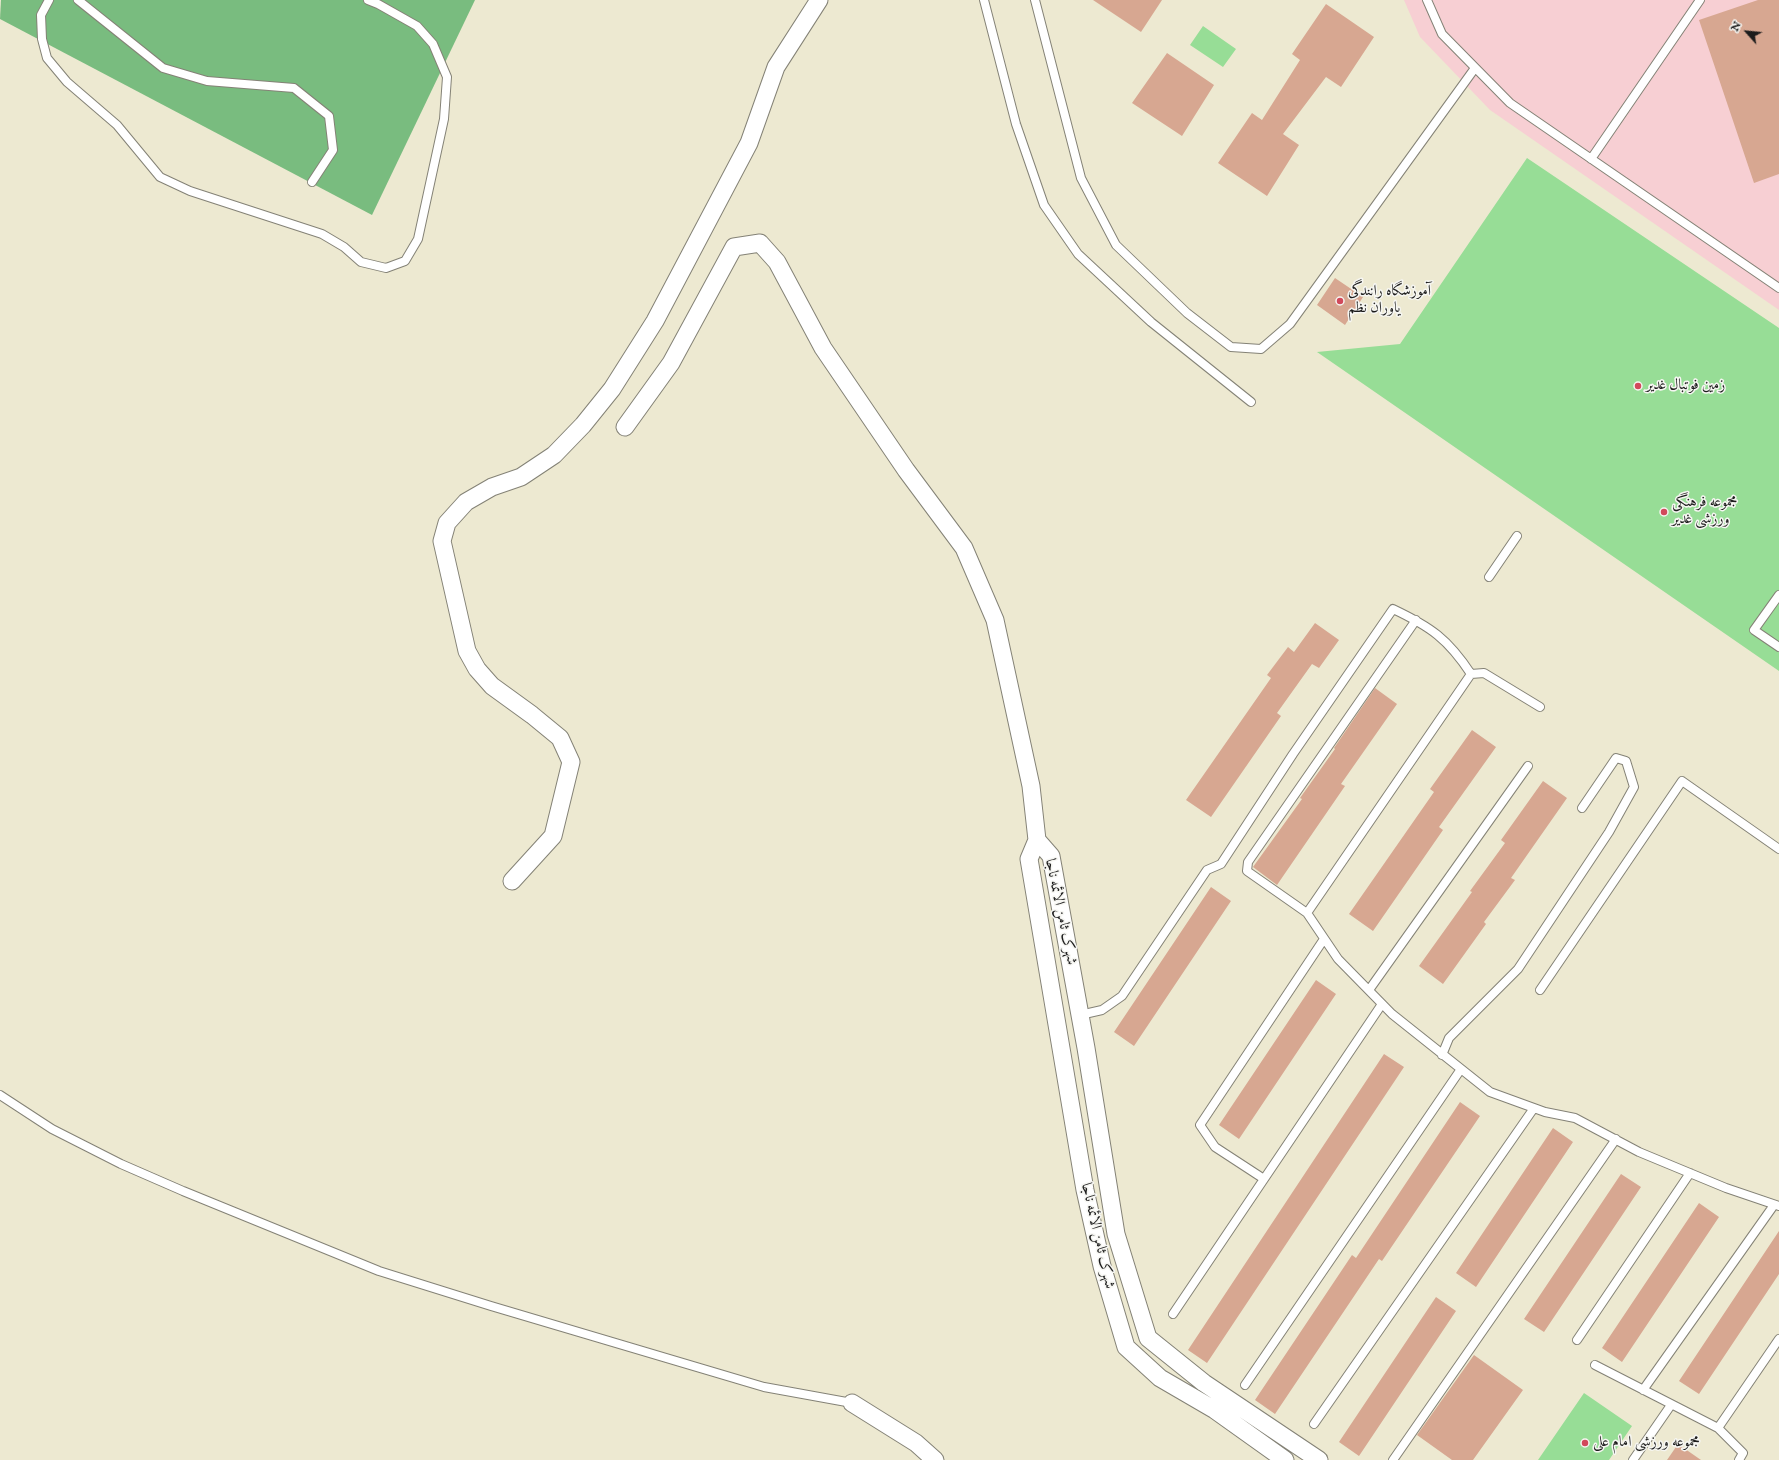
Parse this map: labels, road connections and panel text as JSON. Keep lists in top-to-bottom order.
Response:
{
  "streets": {
    "street": ["شهرک ثامن الائمه ناجا"]
  },
  "places": [
    "آموزشگاه رانندگی یاوران نظم",
    "زمین فوتبال غدیر",
    "مجموعه فرهنگی ورزشی غدیر",
    "مجموعه ورزشی امام علی"
  ],
  "north": "top left"
}
